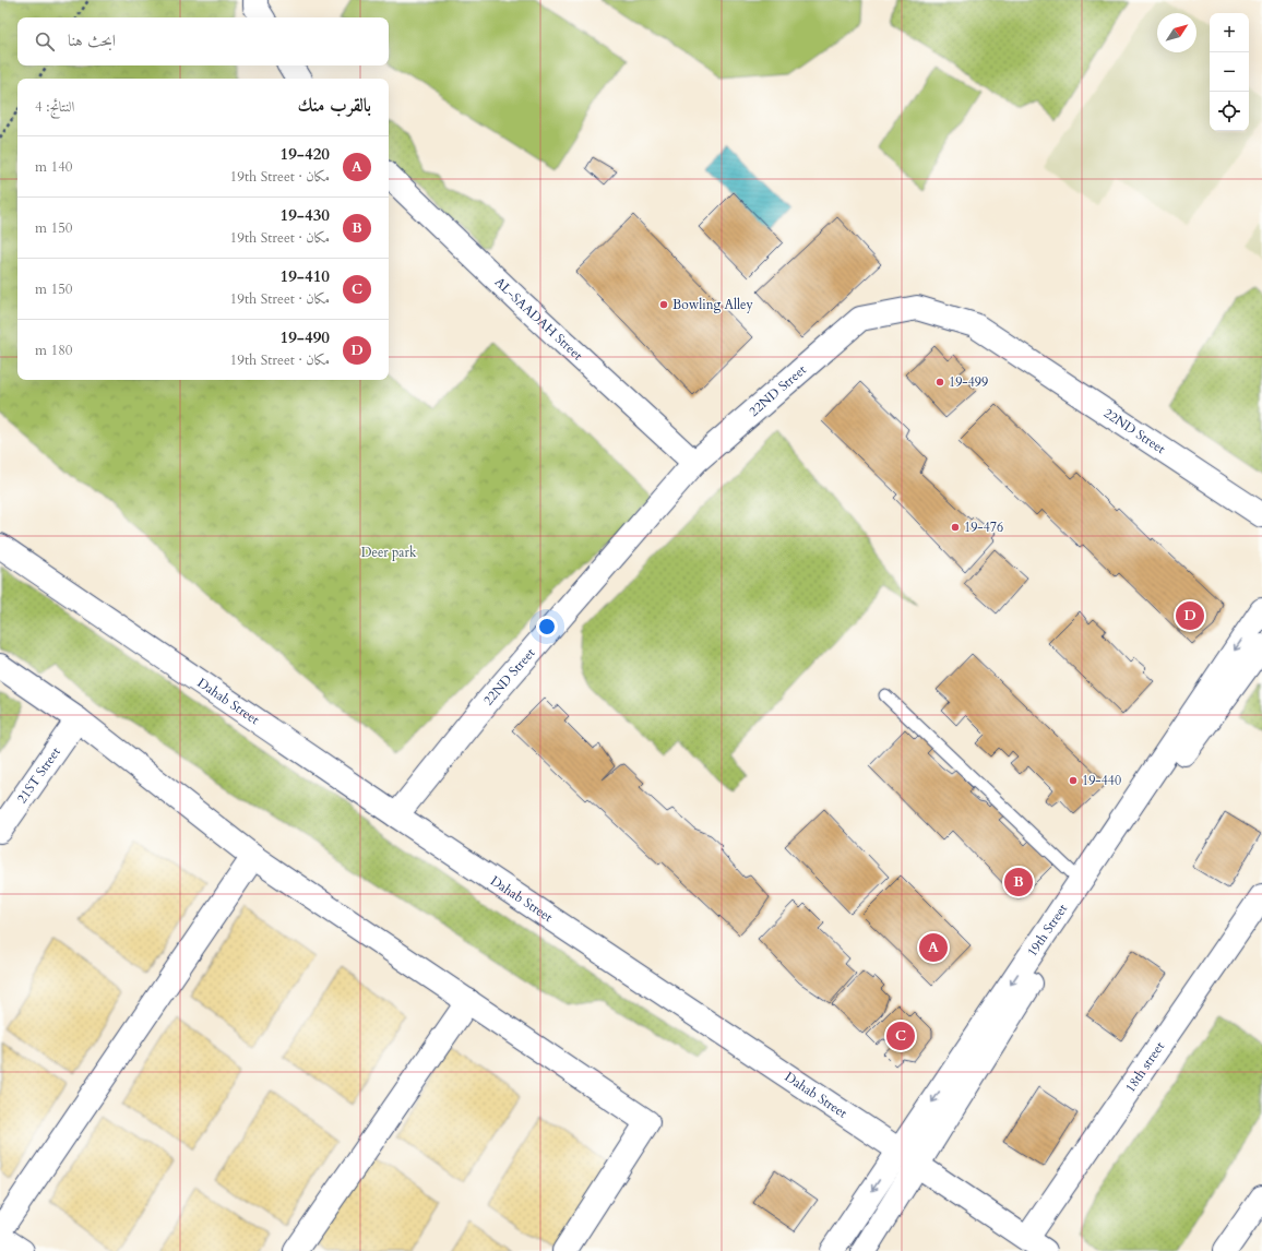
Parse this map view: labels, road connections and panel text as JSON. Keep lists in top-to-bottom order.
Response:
{
  "streets": {
    "street": [
      "AL-SAADAH Street",
      "22ND Street",
      "Dahab Street",
      "21ST Street",
      "19th Street",
      "18th street"
    ]
  },
  "crossings": [
    ["AL-SAADAH Street", "22ND Street"],
    ["22ND Street", "Dahab Street"],
    ["Dahab Street", "19th Street"],
    ["Dahab Street", "18th street"]
  ],
  "parks": ["Deer park"],
  "places": [
    "Bowling Alley",
    "19-499",
    "19-476",
    "19-440"
  ],
  "north": "top right",
  "page": {
    "map_buttons": ["+", "−"],
    "search": "ابحث هنا",
    "heading": ["بالقرب منك", "النتائج: 4"],
    "list": [
      {
        "mark": "A",
        "name": "19-420",
        "note": "مكان · 19th Street",
        "value": "140 m"
      },
      {
        "mark": "B",
        "name": "19-430",
        "note": "مكان · 19th Street",
        "value": "150 m"
      },
      {
        "mark": "C",
        "name": "19-410",
        "note": "مكان · 19th Street",
        "value": "150 m"
      },
      {
        "mark": "D",
        "name": "19-490",
        "note": "مكان · 19th Street",
        "value": "180 m"
      }
    ],
    "pins": [
      "D",
      "B",
      "A",
      "C"
    ]
  }
}
